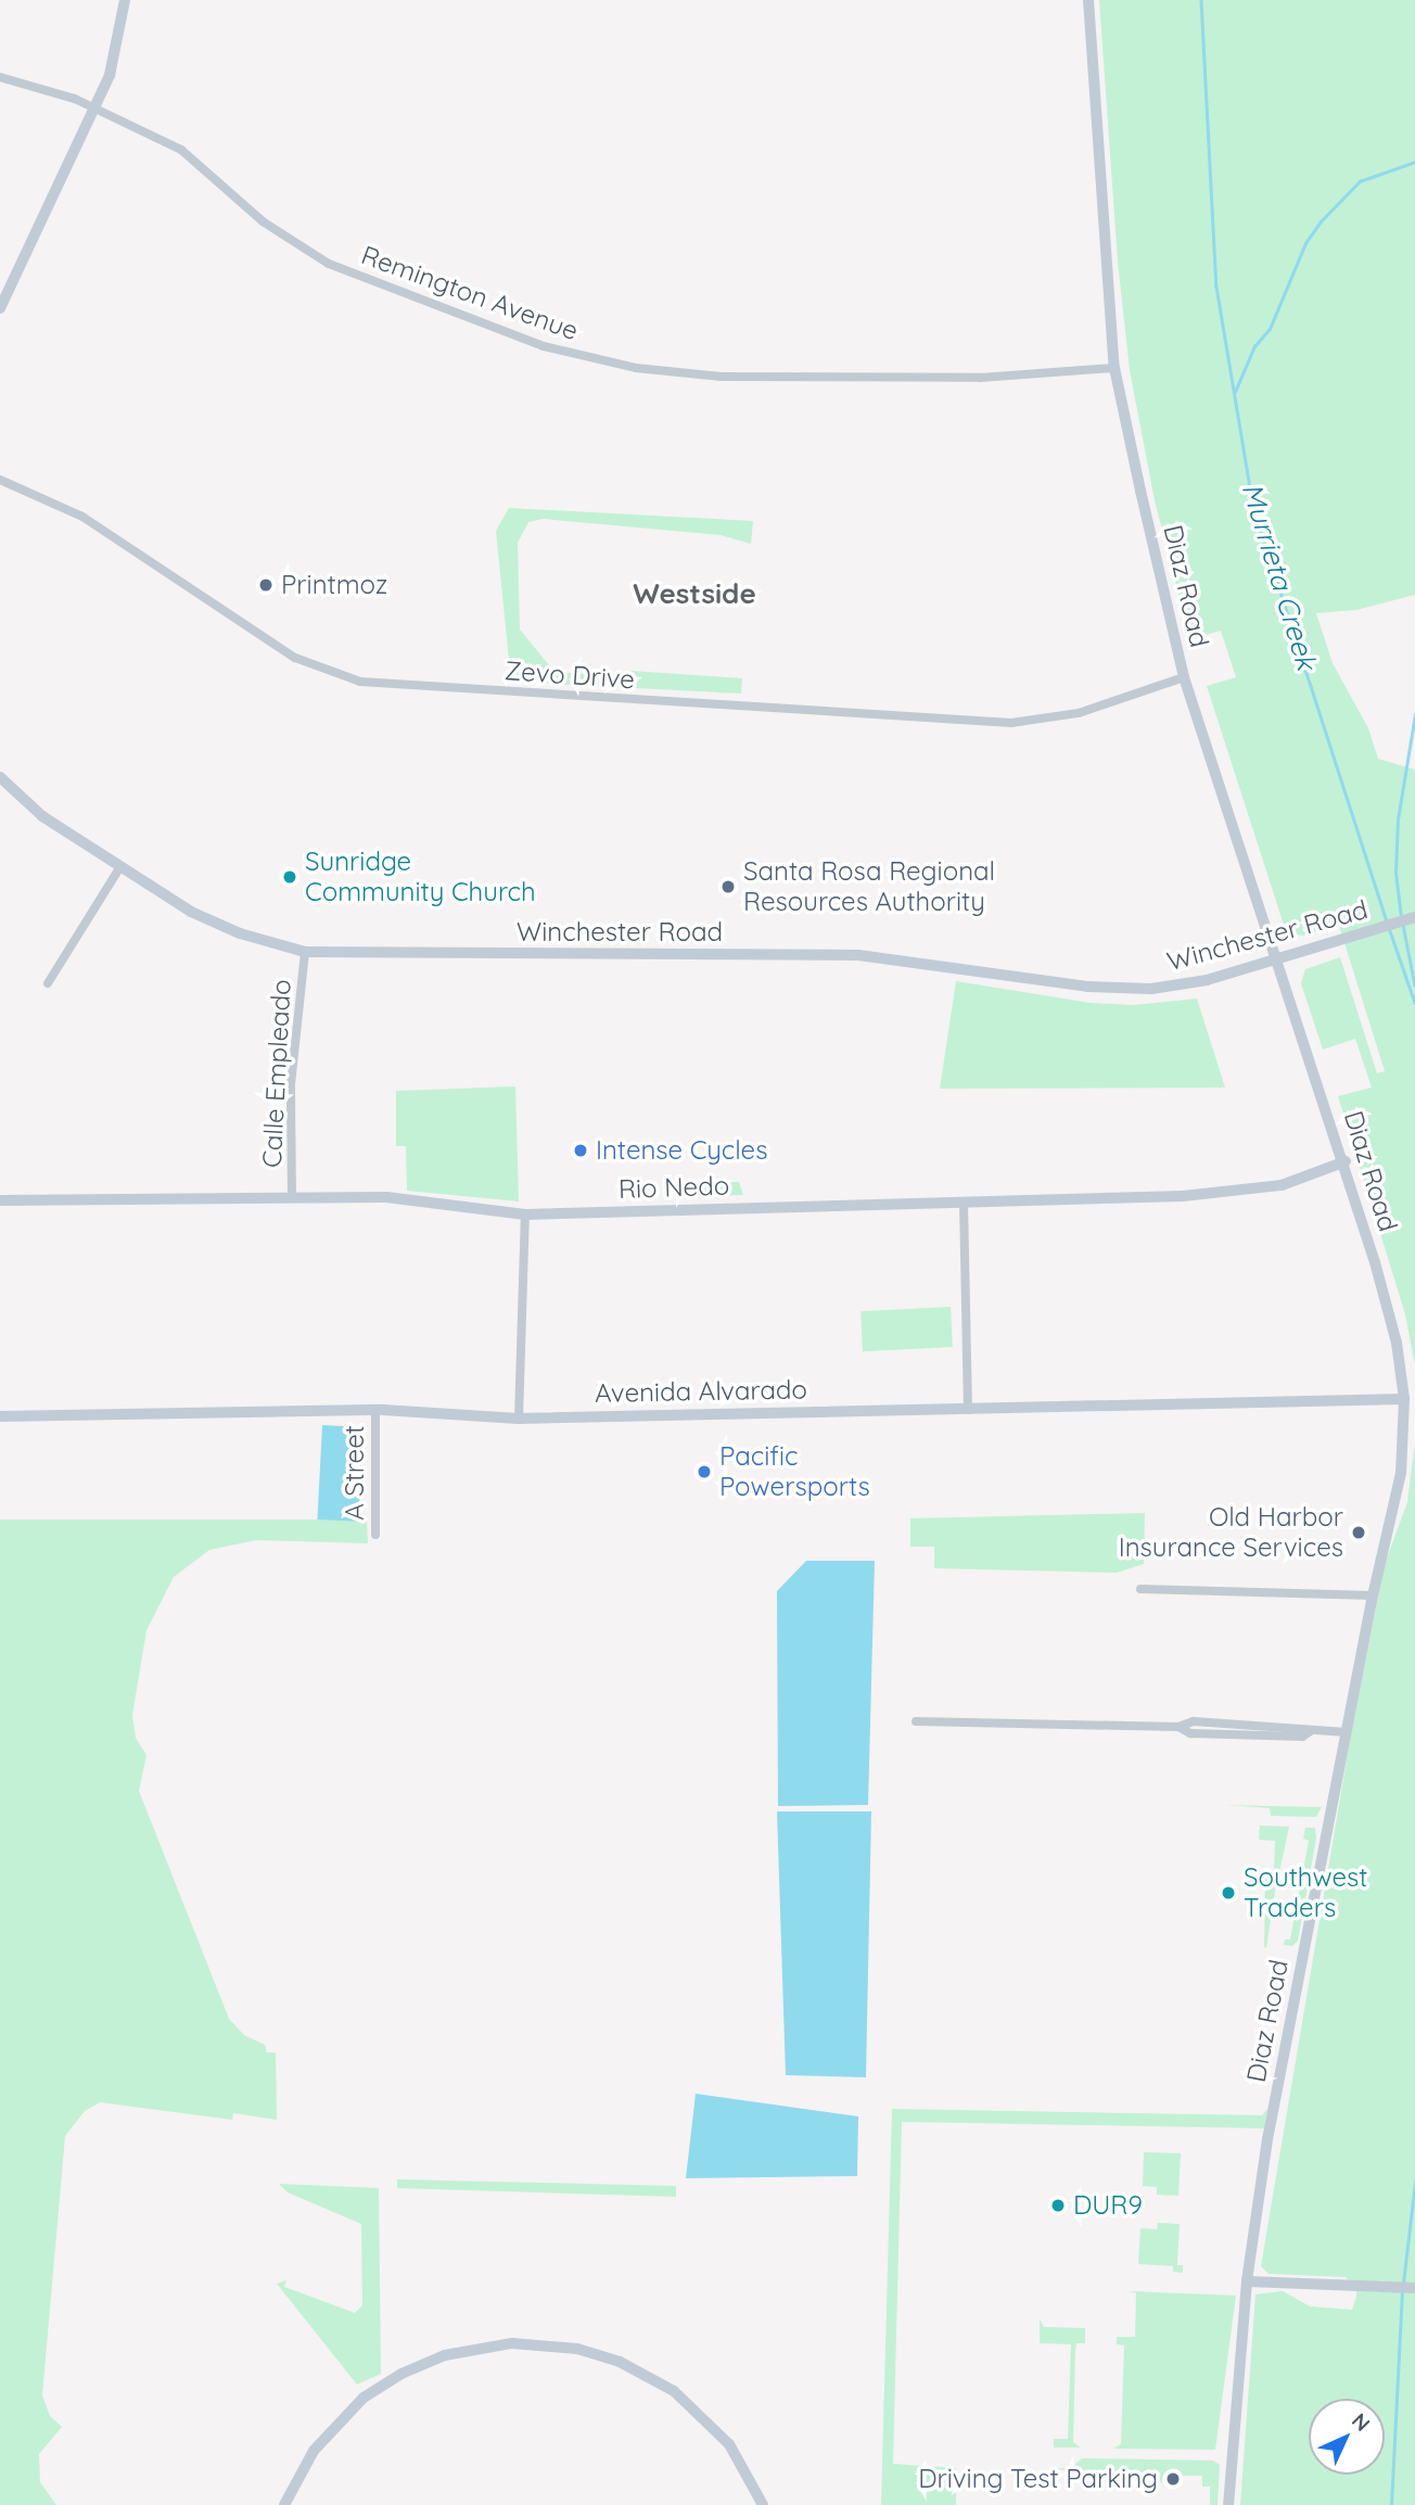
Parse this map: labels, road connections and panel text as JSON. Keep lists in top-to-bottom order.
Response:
{
  "streets": {
    "street": [
      "Remington Avenue",
      "Diaz Road",
      "Zevo Drive",
      "Winchester Road",
      "Calle Empleado",
      "Rio Nedo",
      "Avenida Alvarado",
      "A Street"
    ]
  },
  "crossings": [
    ["Remington Avenue", "Diaz Road"],
    ["Diaz Road", "Zevo Drive"],
    ["Diaz Road", "Winchester Road"],
    ["Diaz Road", "Rio Nedo"],
    ["Diaz Road", "Avenida Alvarado"],
    ["Winchester Road", "Calle Empleado"],
    ["Calle Empleado", "Rio Nedo"],
    ["Avenida Alvarado", "A Street"]
  ],
  "districts": ["Westside"],
  "water": ["Murrieta Creek"],
  "places": [
    "Printmoz",
    "Sunridge Community Church",
    "Santa Rosa Regional Resources Authority",
    "Intense Cycles",
    "Pacific Powersports",
    "Old Harbor Insurance Services",
    "Southwest Traders",
    "DUR9",
    "Driving Test Parking"
  ],
  "north": "top right"
}
